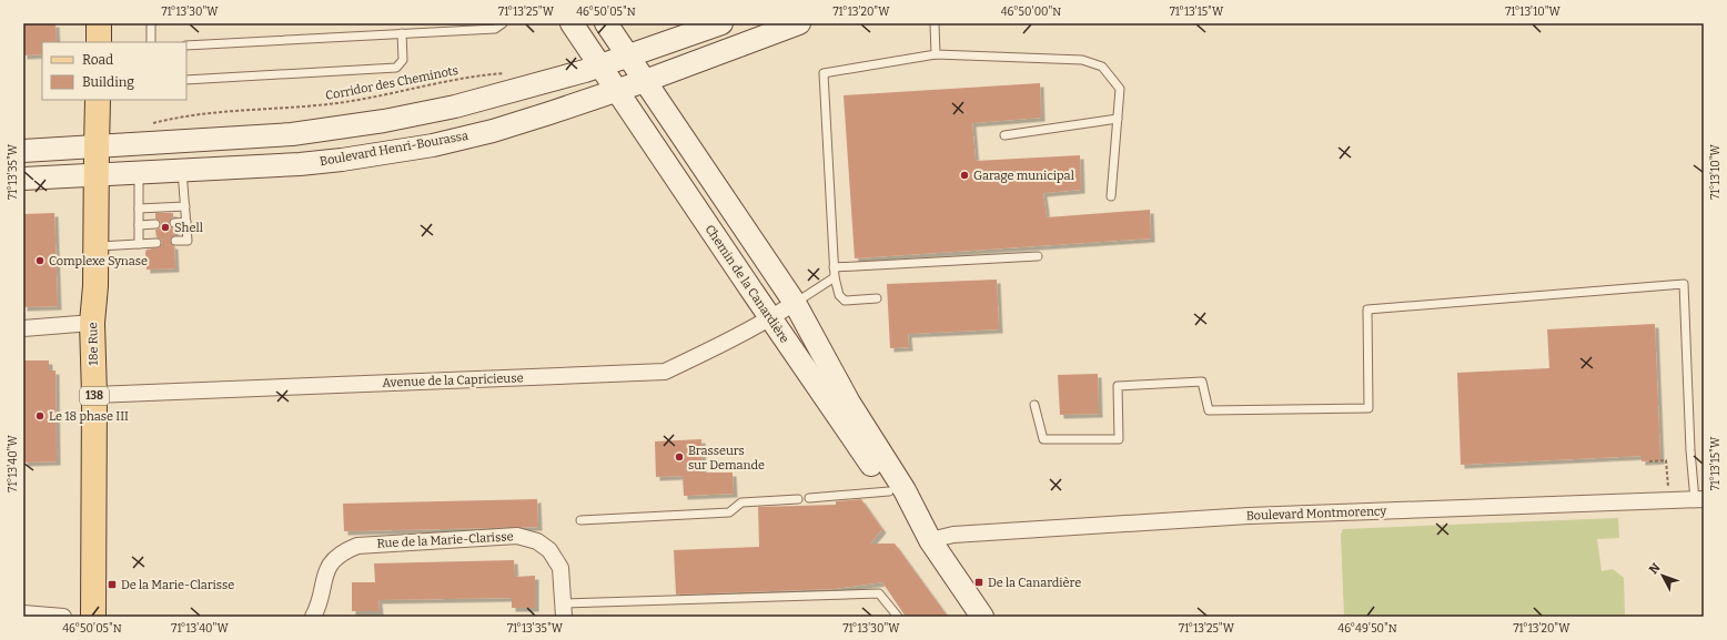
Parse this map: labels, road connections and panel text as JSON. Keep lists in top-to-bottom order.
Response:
{
  "streets": {
    "main road": [
      "Boulevard Henri-Bourassa",
      "Chemin de la Canardière",
      "18e Rue",
      "138"
    ],
    "street": ["Avenue de la Capricieuse", "Boulevard Montmorency", "Rue de la Marie-Clarisse"],
    "path": ["Corridor des Cheminots"]
  },
  "crossings": [
    ["Boulevard Henri-Bourassa", "Chemin de la Canardière"],
    ["Boulevard Henri-Bourassa", "18e Rue"],
    ["Chemin de la Canardière", "Avenue de la Capricieuse"],
    ["Chemin de la Canardière", "Boulevard Montmorency"],
    ["18e Rue", "Avenue de la Capricieuse"]
  ],
  "places": {
    "other": [
      "Garage municipal",
      "Shell",
      "Complexe Synase",
      "Le 18 phase III",
      "Brasseurs sur Demande"
    ],
    "transit": ["De la Canardière", "De la Marie-Clarisse"]
  },
  "legend": ["Road", "Building"],
  "north": "top left",
  "coordinates": [
    "71°13'30\"W",
    "71°13'25\"W",
    "46°50'05\"N",
    "71°13'20\"W",
    "46°50'00\"N",
    "71°13'15\"W",
    "71°13'10\"W",
    "71°13'35\"W",
    "71°13'40\"W",
    "46°49'50\"N"
  ]
}
